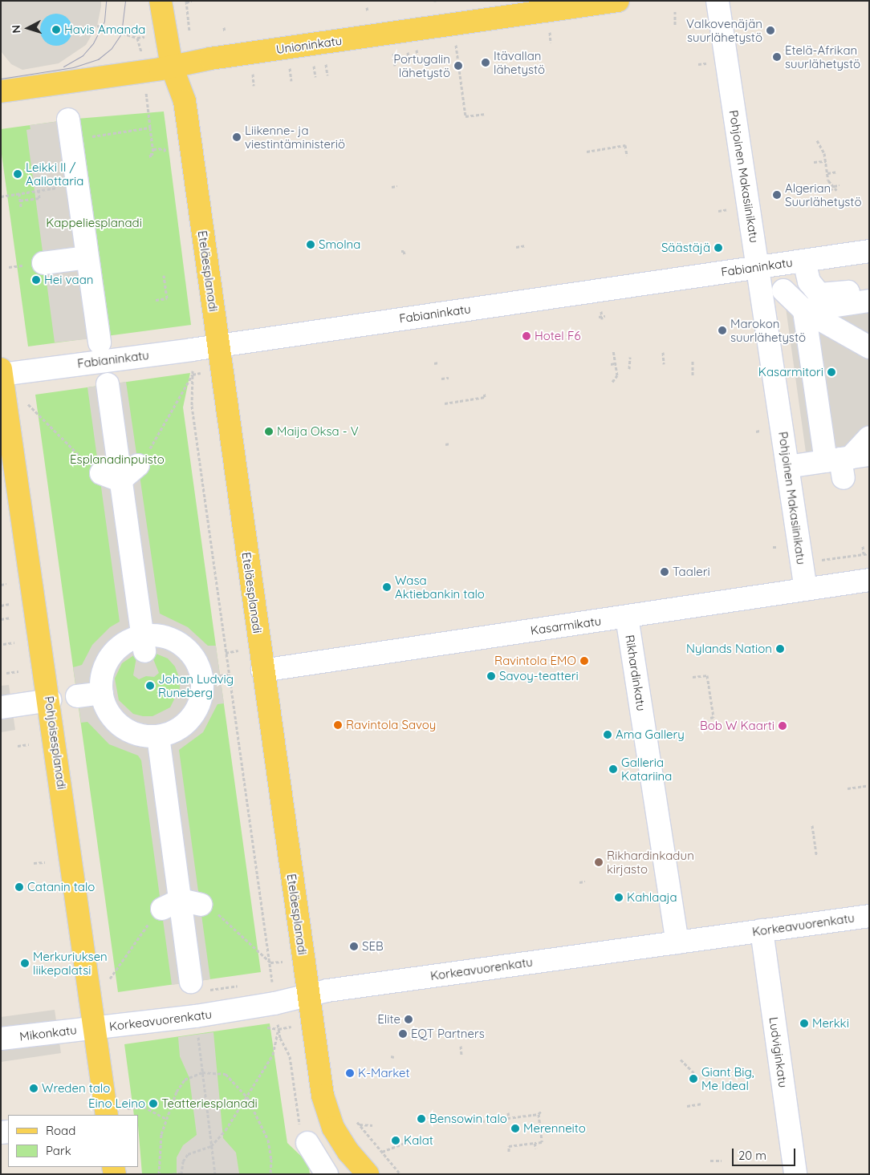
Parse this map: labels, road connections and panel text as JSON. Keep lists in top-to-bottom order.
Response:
{
  "streets": {
    "main road": ["Unioninkatu", "Eteläesplanadi", "Pohjoisesplanadi"],
    "street": [
      "Pohjoinen Makasiinikatu",
      "Fabianinkatu",
      "Kasarmikatu",
      "Rikhardinkatu",
      "Korkeavuorenkatu",
      "Mikonkatu",
      "Ludviginkatu"
    ]
  },
  "crossings": [
    ["Unioninkatu", "Eteläesplanadi"],
    ["Pohjoinen Makasiinikatu", "Fabianinkatu"],
    ["Pohjoinen Makasiinikatu", "Kasarmikatu"],
    ["Fabianinkatu", "Eteläesplanadi"],
    ["Fabianinkatu", "Pohjoisesplanadi"],
    ["Eteläesplanadi", "Kasarmikatu"],
    ["Eteläesplanadi", "Korkeavuorenkatu"],
    ["Kasarmikatu", "Rikhardinkatu"],
    ["Rikhardinkatu", "Korkeavuorenkatu"],
    ["Pohjoisesplanadi", "Korkeavuorenkatu"],
    ["Pohjoisesplanadi", "Mikonkatu"],
    ["Korkeavuorenkatu", "Mikonkatu"],
    ["Korkeavuorenkatu", "Ludviginkatu"]
  ],
  "parks": ["Kappeliesplanadi", "Esplanadinpuisto", "Teatteriesplanadi"],
  "places": [
    "Havis Amanda",
    "Valkovenäjän suurlähetystö",
    "Etelä-Afrikan suurlähetystö",
    "Itävallan lähetystö",
    "Portugalin lähetystö",
    "Liikenne- ja viestintäministeriö",
    "Leikki II / Aallottaria",
    "Algerian Suurlähetystö",
    "Smolna",
    "Säästäjä",
    "Hei vaan",
    "Marokon suurlähetystö",
    "Hotel F6",
    "Kasarmitori",
    "Maija Oksa - V",
    "Taaleri",
    "Wasa Aktiebankin talo",
    "Nylands Nation",
    "Ravintola EMO",
    "Savoy-teatteri",
    "Johan Ludvig Runeberg",
    "Ravintola Savoy",
    "Bob W Kaarti",
    "Ama Gallery",
    "Galleria Katariina",
    "Rikhardinkadun kirjasto",
    "Catanin talo",
    "Kahlaaja",
    "SEB",
    "Merkuriuksen liikepalatsi",
    "Elite",
    "Merkki",
    "EQT Partners",
    "K-Market",
    "Giant Big, Me Ideal",
    "Wreden talo",
    "Eino Leino",
    "Bensowin talo",
    "Merenneito",
    "Kalat"
  ],
  "legend": ["Road", "Park"],
  "scale_bar": "20 m",
  "north": "left"
}
